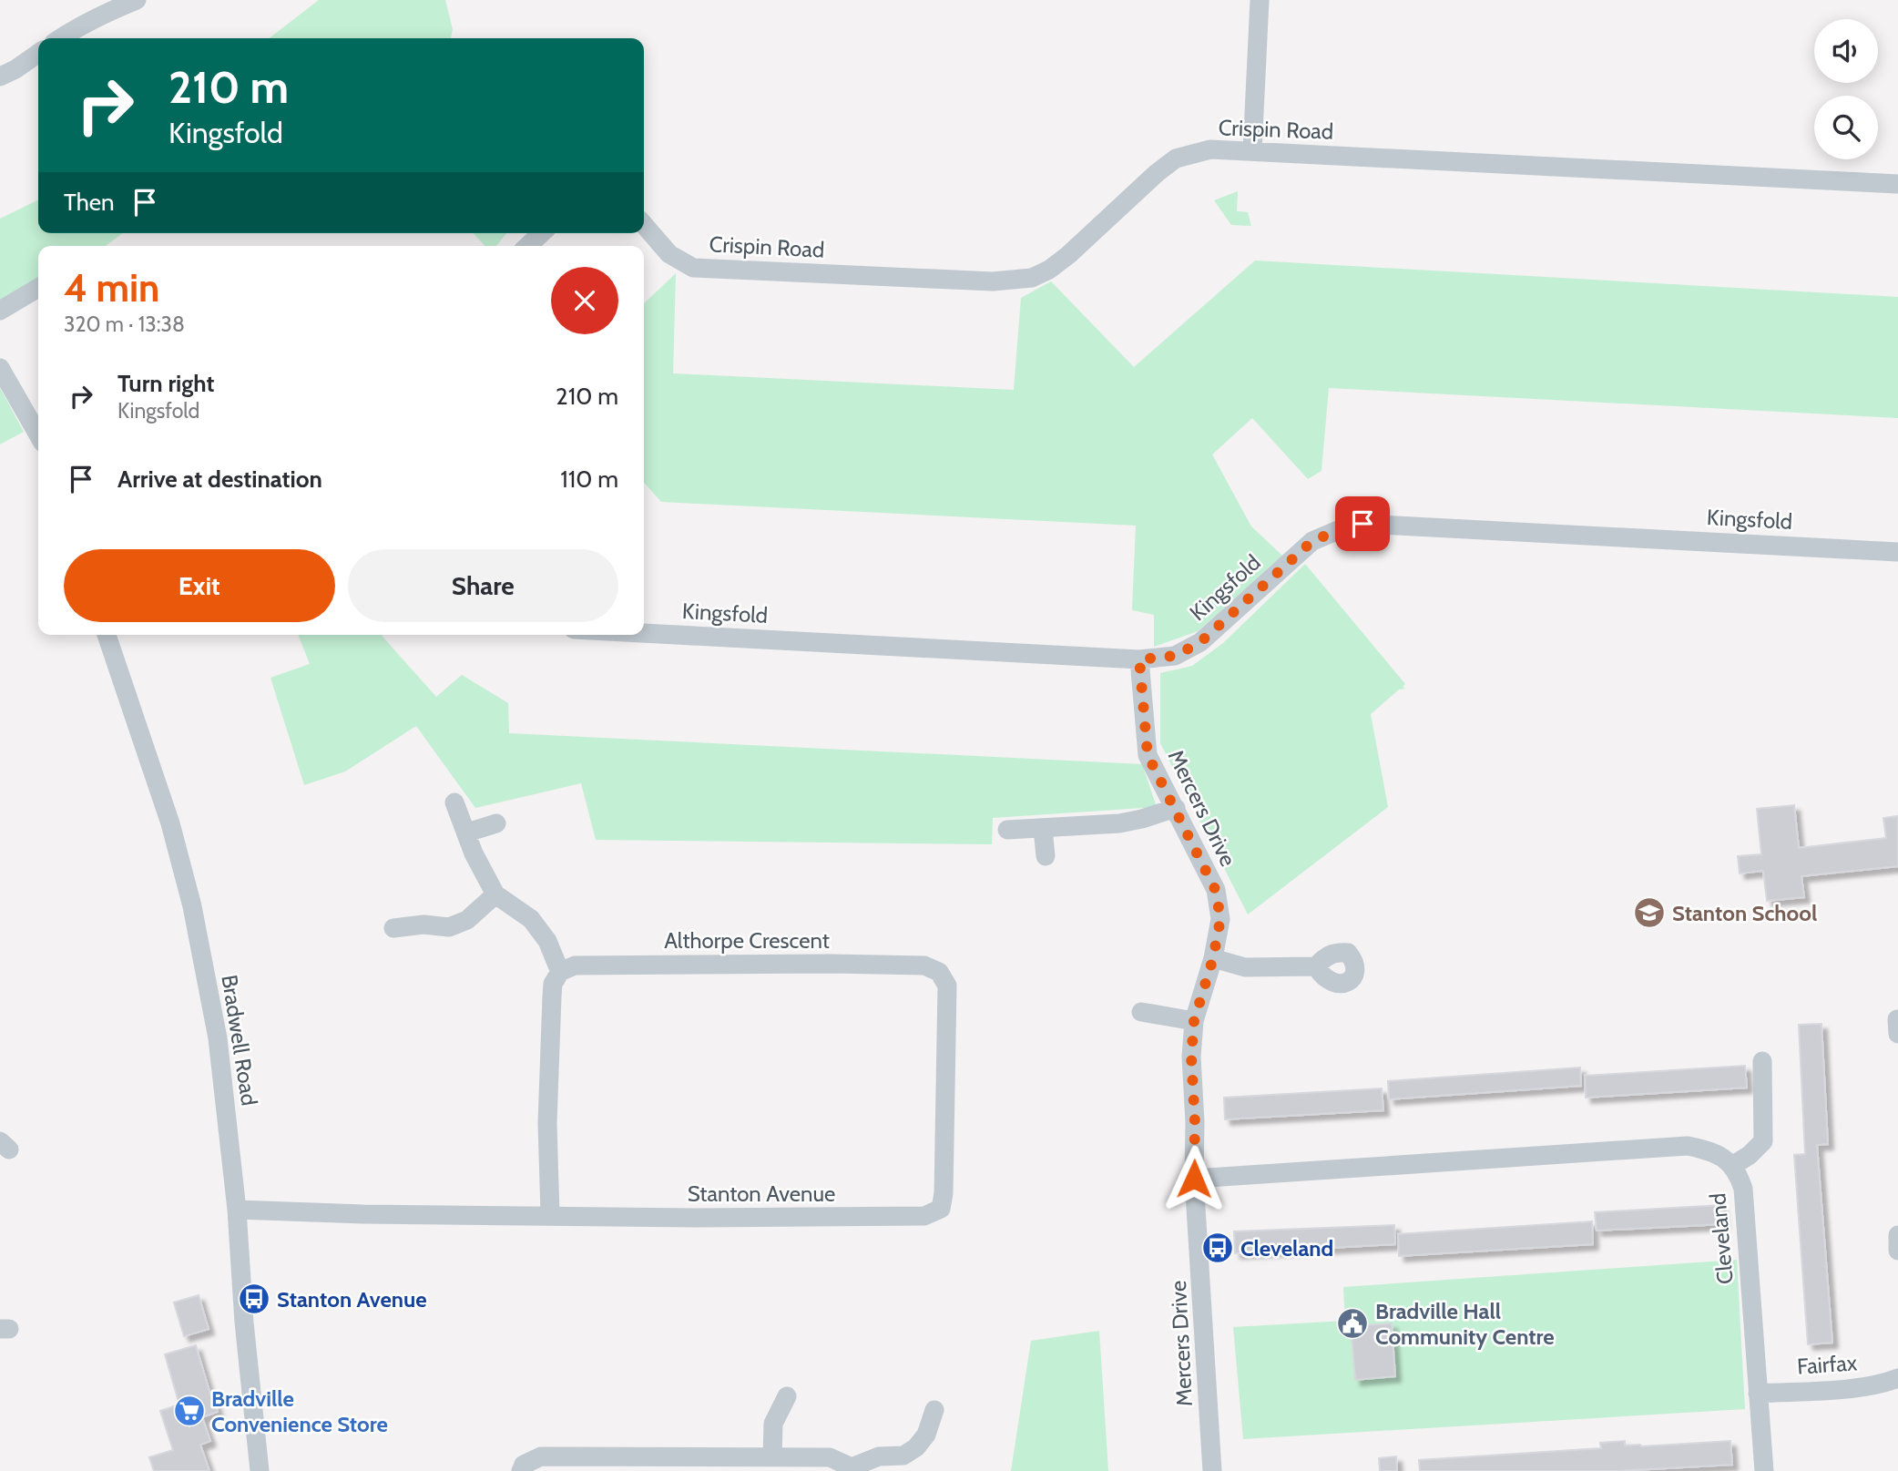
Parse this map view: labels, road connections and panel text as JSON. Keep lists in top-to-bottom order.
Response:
{
  "streets": {
    "street": [
      "Crispin Road",
      "Kingsfold",
      "Mercers Drive",
      "Althorpe Crescent",
      "Bradwell Road",
      "Stanton Avenue",
      "Cleveland",
      "Fairfax"
    ]
  },
  "crossings": [
    ["Kingsfold", "Mercers Drive"],
    ["Mercers Drive", "Cleveland"],
    ["Althorpe Crescent", "Stanton Avenue"],
    ["Bradwell Road", "Stanton Avenue"],
    ["Cleveland", "Fairfax"]
  ],
  "places": {
    "school or university": ["Stanton School"],
    "bus stop": ["Cleveland", "Stanton Avenue"],
    "public building": ["Bradville Hall Community Centre"],
    "supermarket": ["Bradville Convenience Store"]
  },
  "page": {
    "turn": ["210 m", "Kingsfold"],
    "then": "Then",
    "heading": ["4 min", "320 m · 13:38"],
    "list": [
      {
        "name": "Turn right",
        "note": "Kingsfold",
        "value": "210 m"
      },
      {
        "name": "Arrive at destination",
        "value": "110 m"
      }
    ],
    "buttons": ["Exit", "Share"]
  }
}
